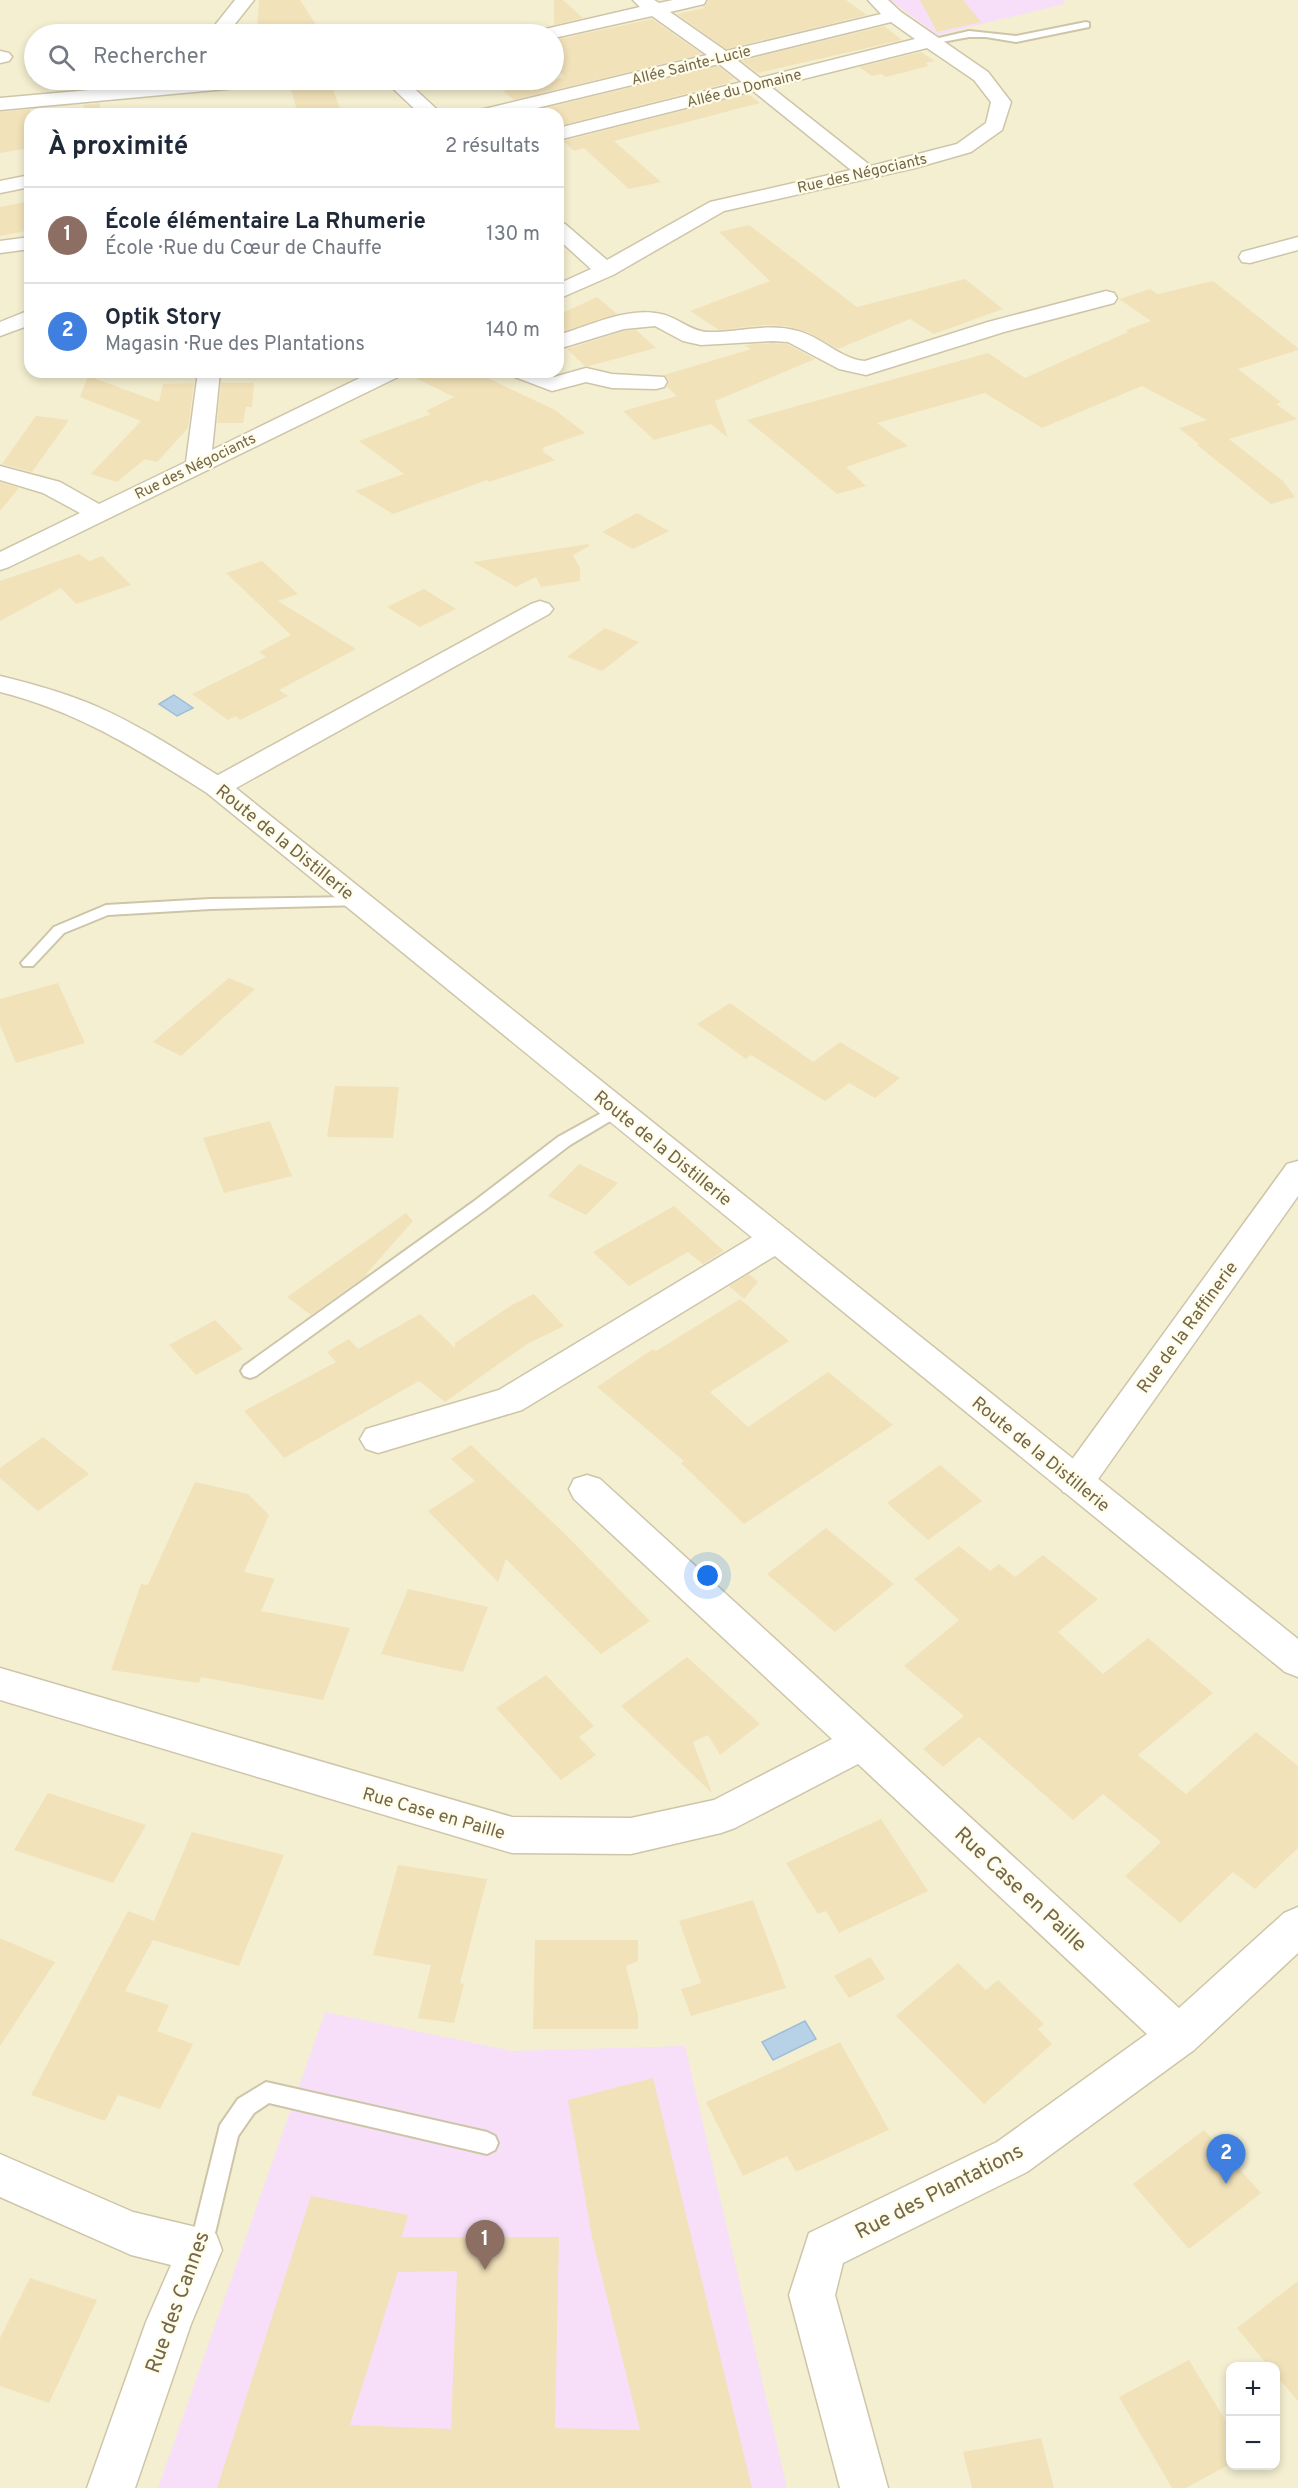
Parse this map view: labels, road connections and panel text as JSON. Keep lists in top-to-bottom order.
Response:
{
  "streets": {
    "street": [
      "Allée Sainte-Lucie",
      "Allée du Domaine",
      "Rue des Négociants",
      "Route de la Distillerie",
      "Rue de la Raffinerie",
      "Rue Case en Paille",
      "Rue des Plantations",
      "Rue des Cannes"
    ]
  },
  "crossings": [
    ["Allée Sainte-Lucie", "Rue des Négociants"],
    ["Allée du Domaine", "Rue des Négociants"],
    ["Route de la Distillerie", "Rue de la Raffinerie"],
    ["Rue Case en Paille", "Rue des Plantations"]
  ],
  "page": {
    "search": "Rechercher",
    "heading": ["À proximité", "2 résultats"],
    "list": [
      {
        "mark": "1",
        "name": "École élémentaire La Rhumerie",
        "note": "École · Rue du Cœur de Chauffe",
        "value": "130 m"
      },
      {
        "mark": "2",
        "name": "Optik Story",
        "note": "Magasin · Rue des Plantations",
        "value": "140 m"
      }
    ],
    "pins": ["2", "1"],
    "map_buttons": ["+", "−"]
  }
}
